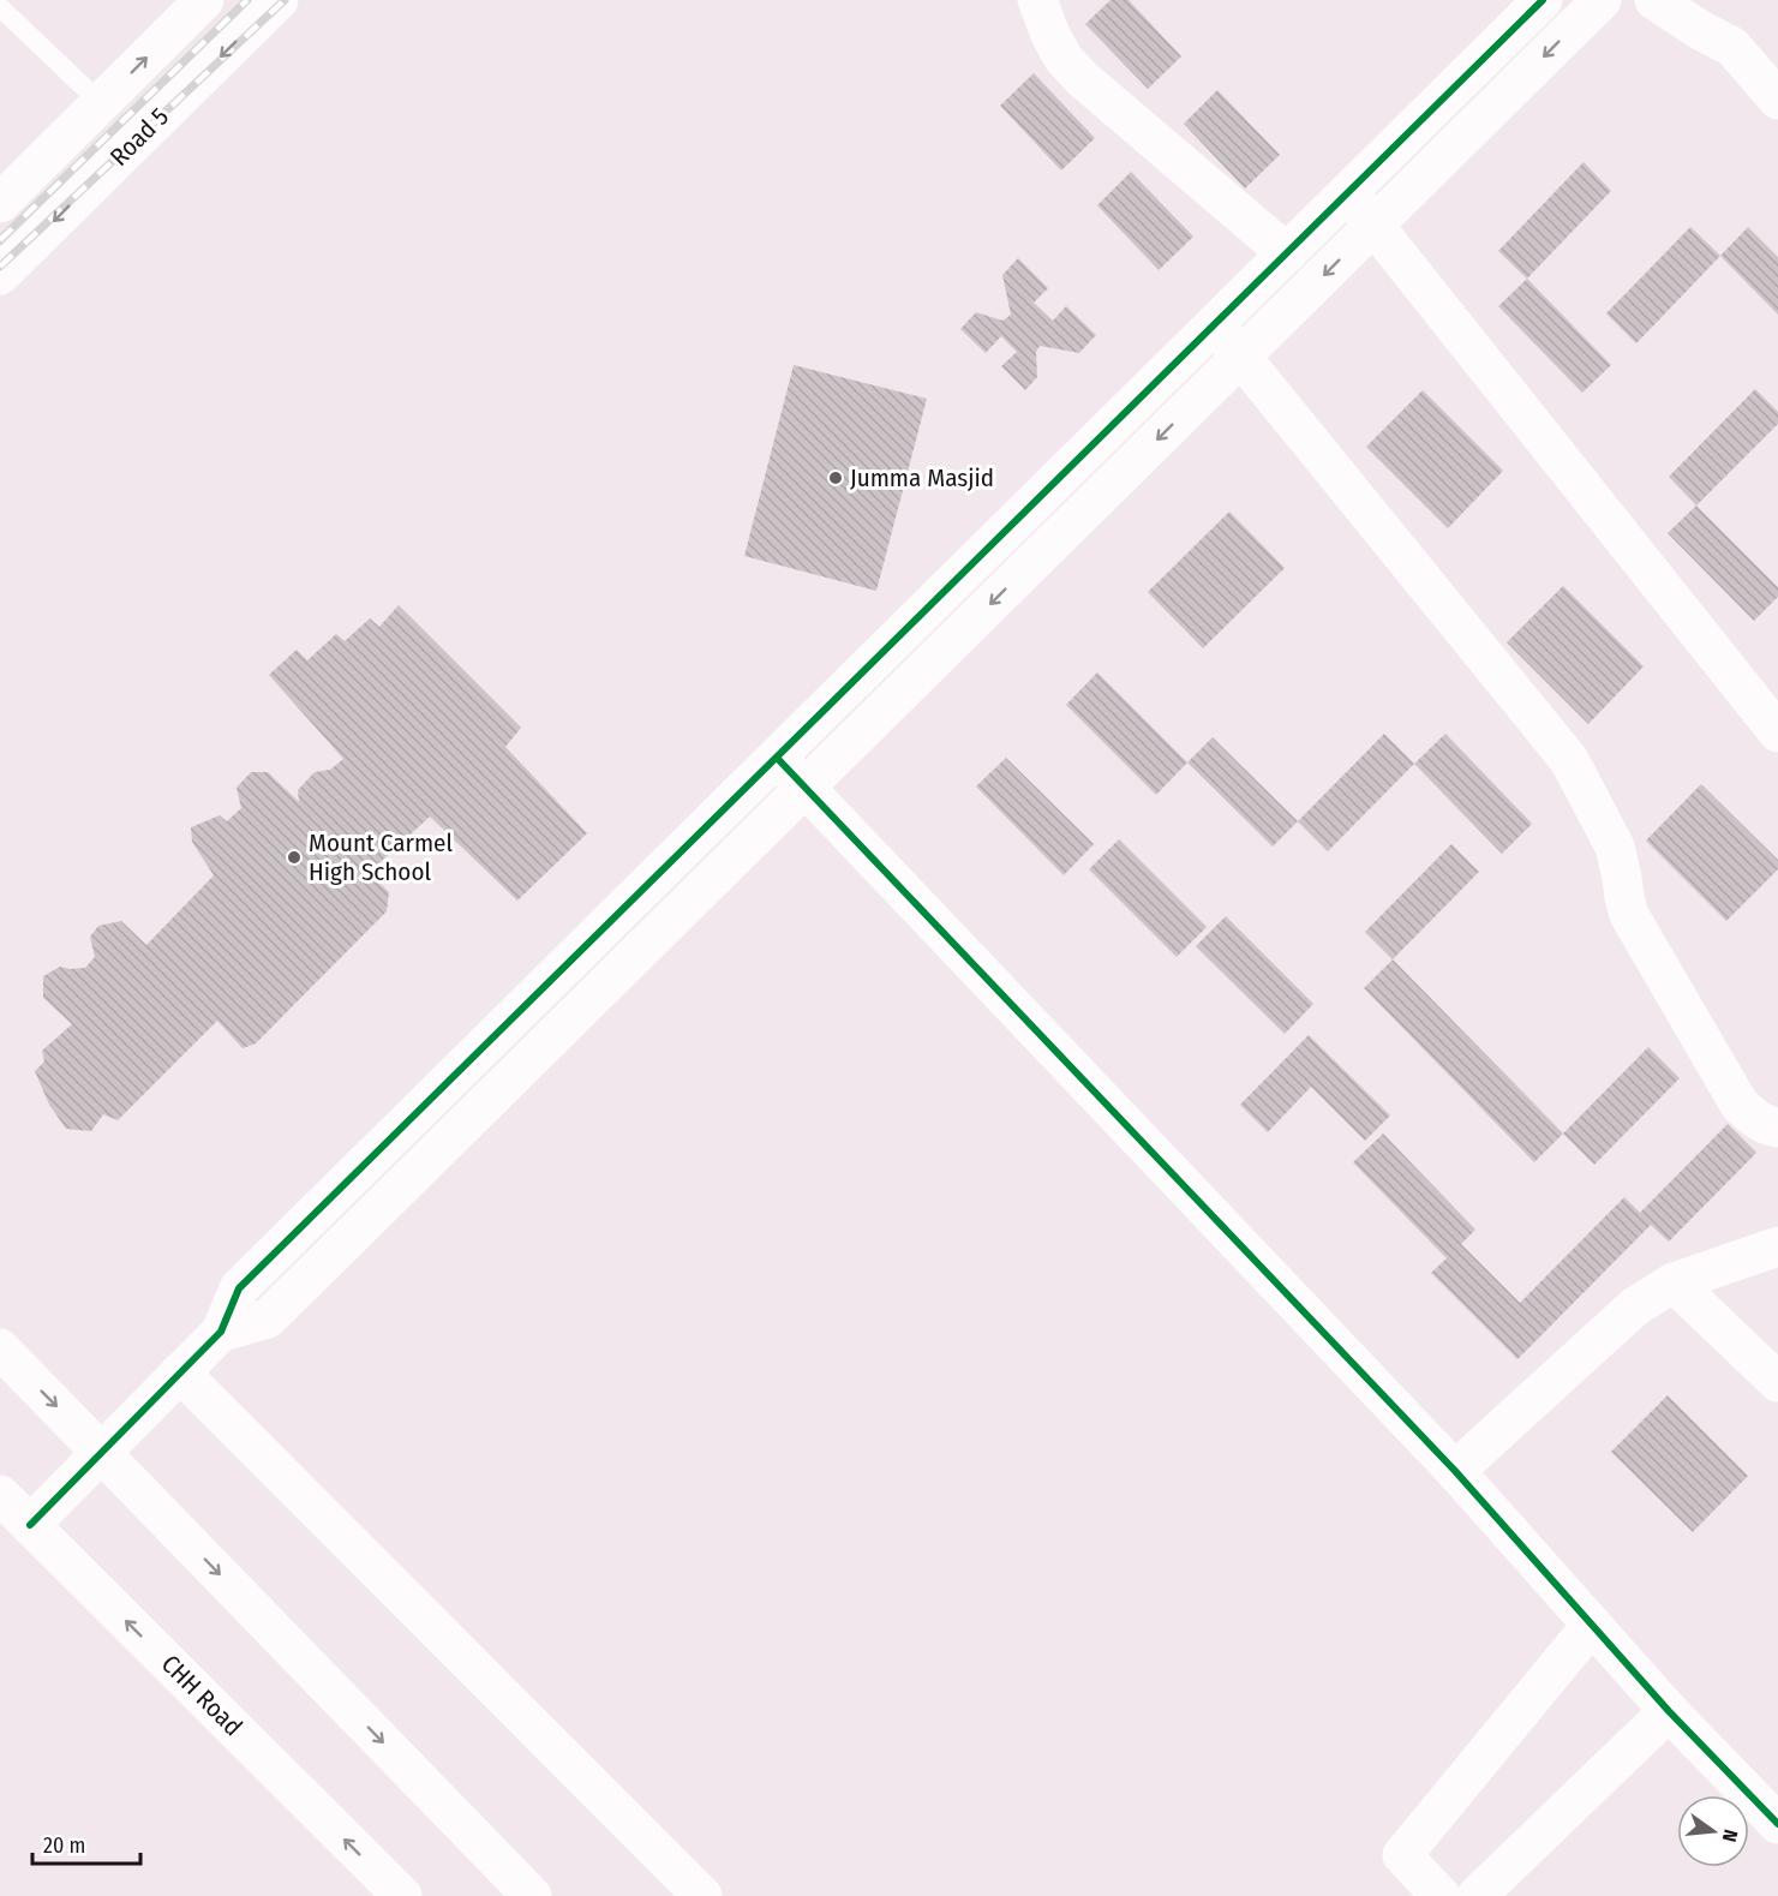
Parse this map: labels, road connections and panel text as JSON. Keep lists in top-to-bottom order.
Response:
{
  "streets": {
    "street": ["Road 5", "CHH Road"]
  },
  "places": ["Jumma Masjid", "Mount Carmel High School"],
  "scale_bar": "20 m",
  "north": "right"
}
